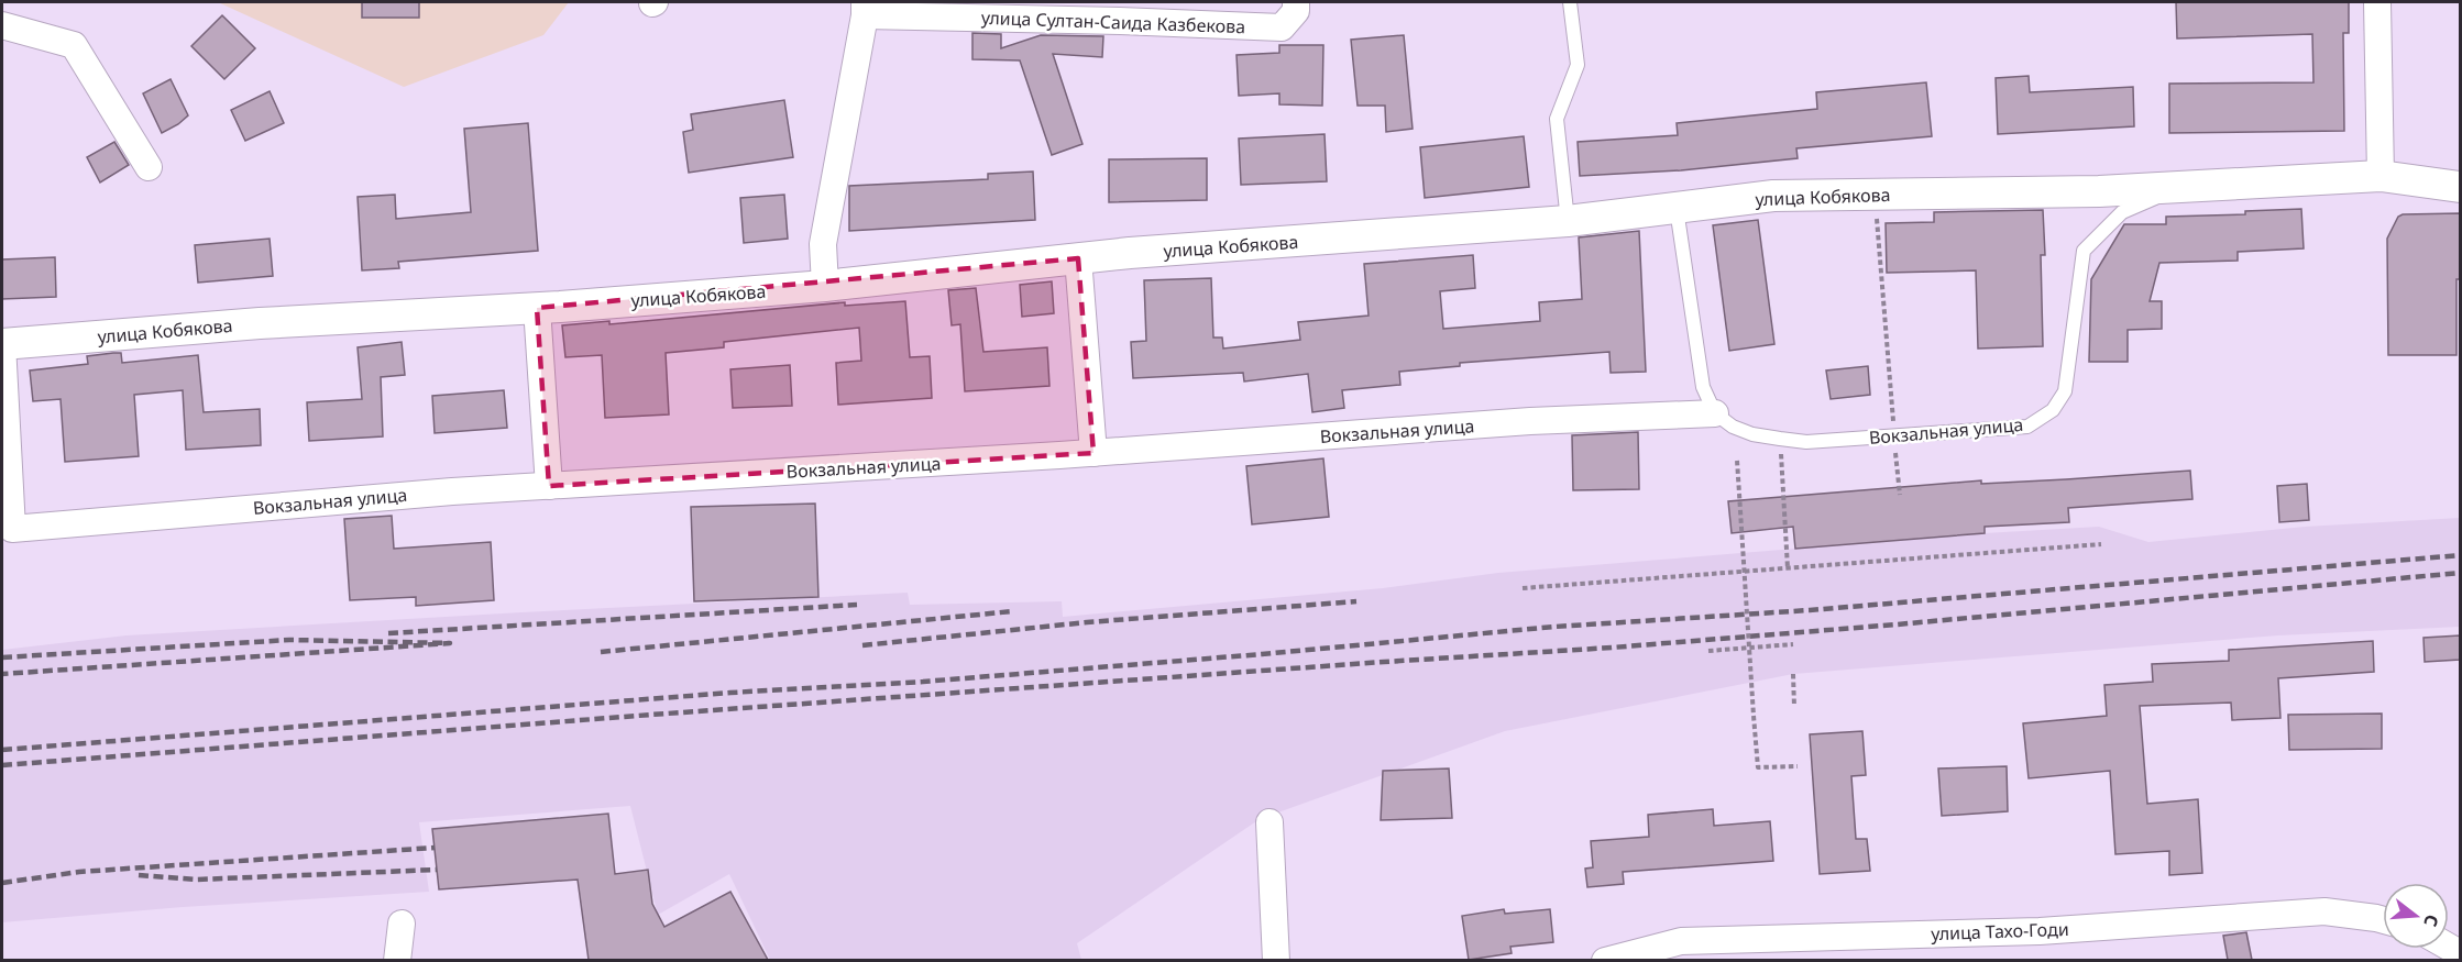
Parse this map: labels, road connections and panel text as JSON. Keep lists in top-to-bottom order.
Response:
{
  "streets": {
    "street": [
      "улица Султан-Саида Казбекова",
      "улица Кобякова",
      "Вокзальная улица",
      "улица Тахо-Годи"
    ]
  },
  "crossings": [
    ["улица Кобякова", "Вокзальная улица"]
  ],
  "north": "right"
}
